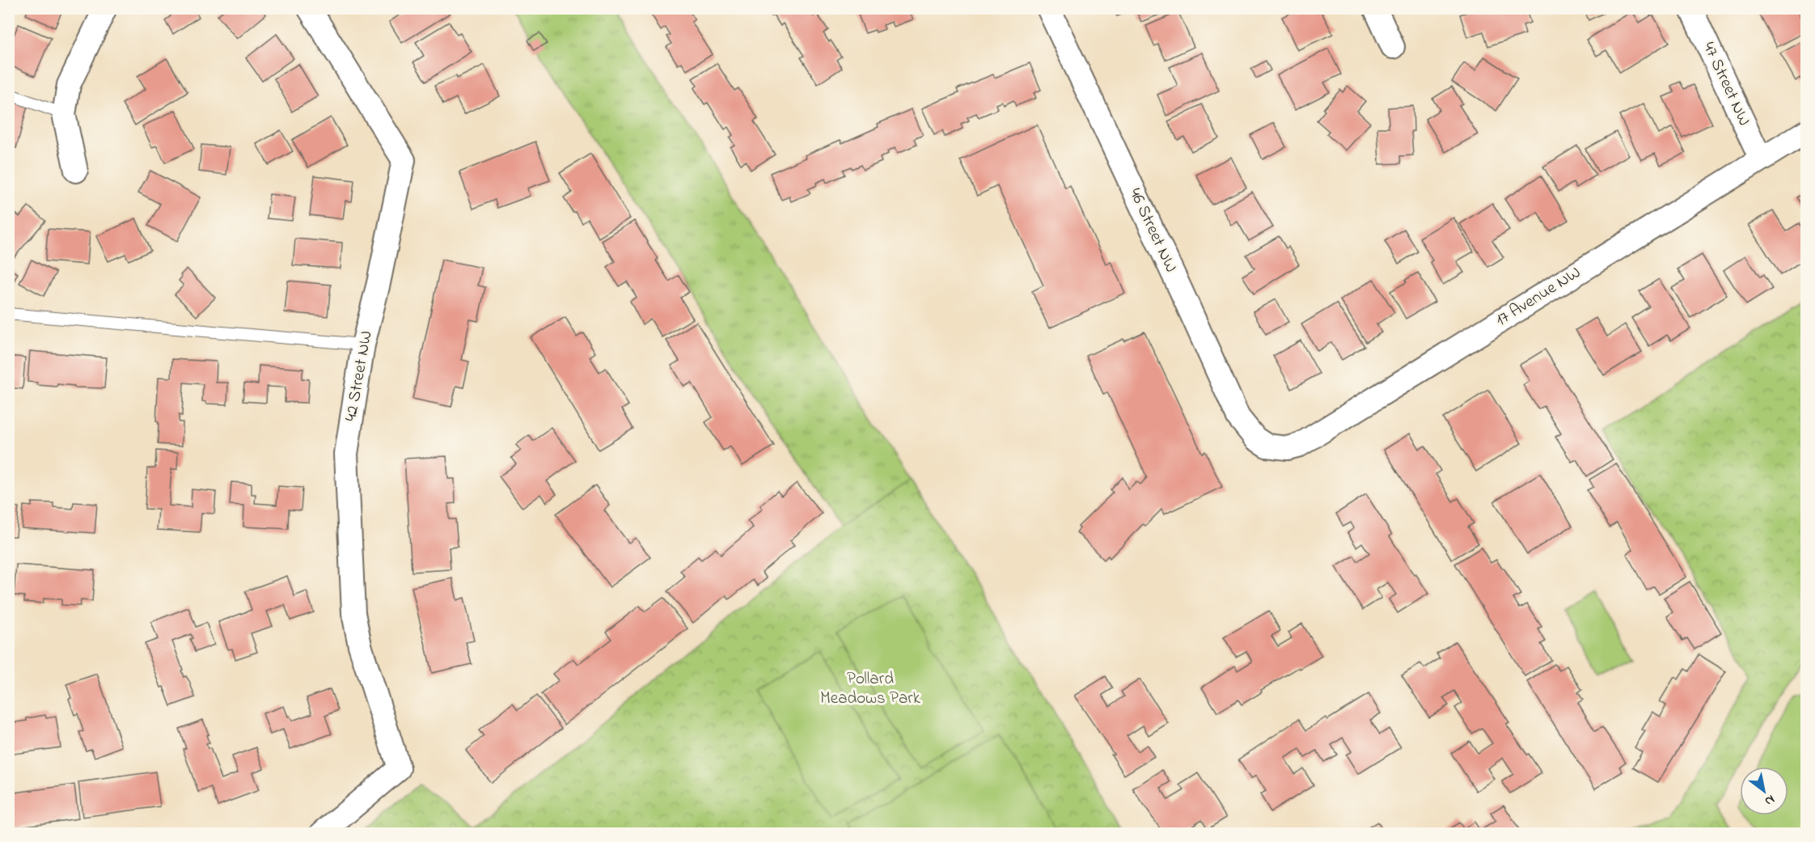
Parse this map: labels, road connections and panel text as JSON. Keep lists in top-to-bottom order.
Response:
{
  "streets": {
    "street": [
      "47 Street NW",
      "46 Street NW",
      "17 Avenue NW",
      "42 Street NW"
    ]
  },
  "crossings": [
    ["47 Street NW", "17 Avenue NW"],
    ["46 Street NW", "17 Avenue NW"]
  ],
  "parks": ["Pollard Meadows Park"],
  "north": "bottom right"
}
